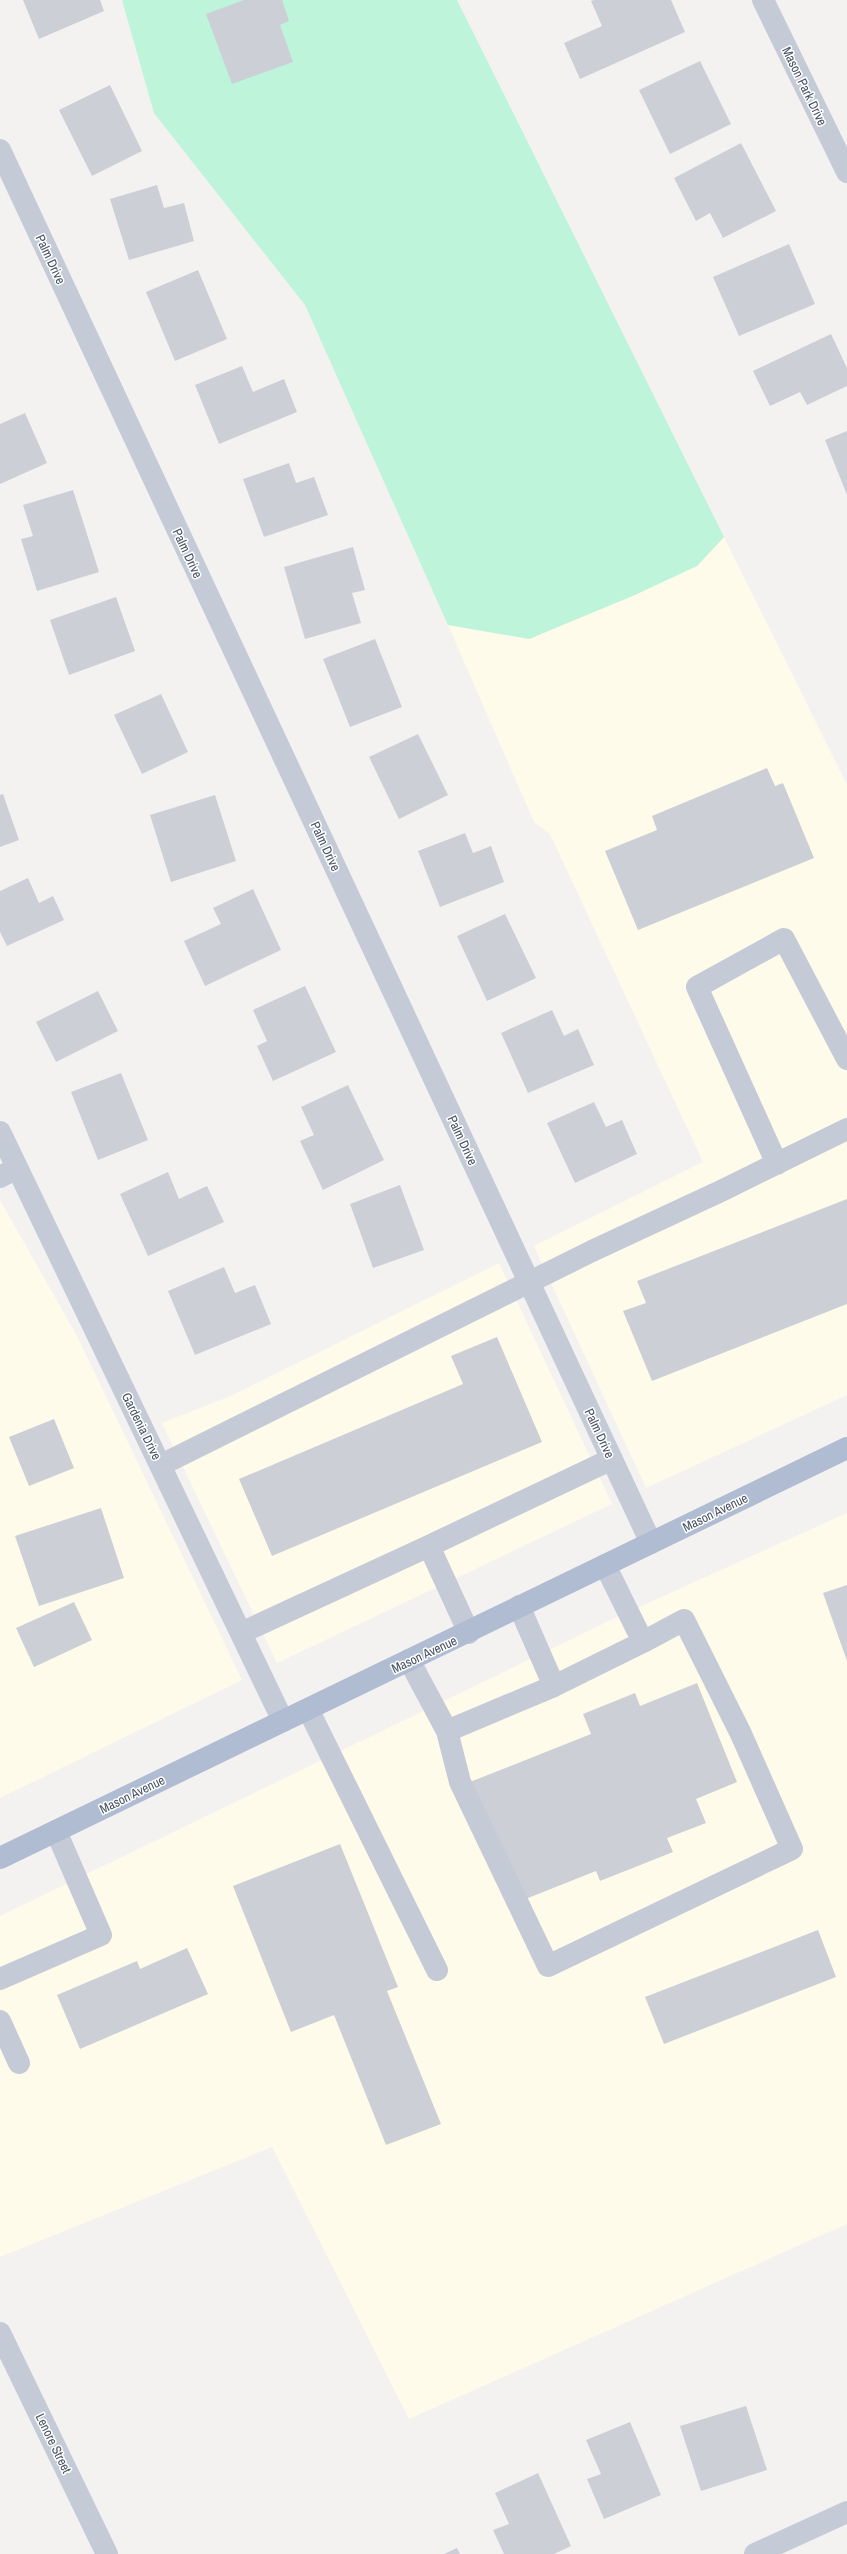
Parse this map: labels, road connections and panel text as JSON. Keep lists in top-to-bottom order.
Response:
{
  "streets": {
    "main road": ["Mason Avenue"],
    "street": [
      "Mason Park Drive",
      "Palm Drive",
      "Gardenia Drive",
      "Lenore Street"
    ]
  },
  "crossings": [
    ["Palm Drive", "Mason Avenue"],
    ["Gardenia Drive", "Mason Avenue"]
  ]
}
